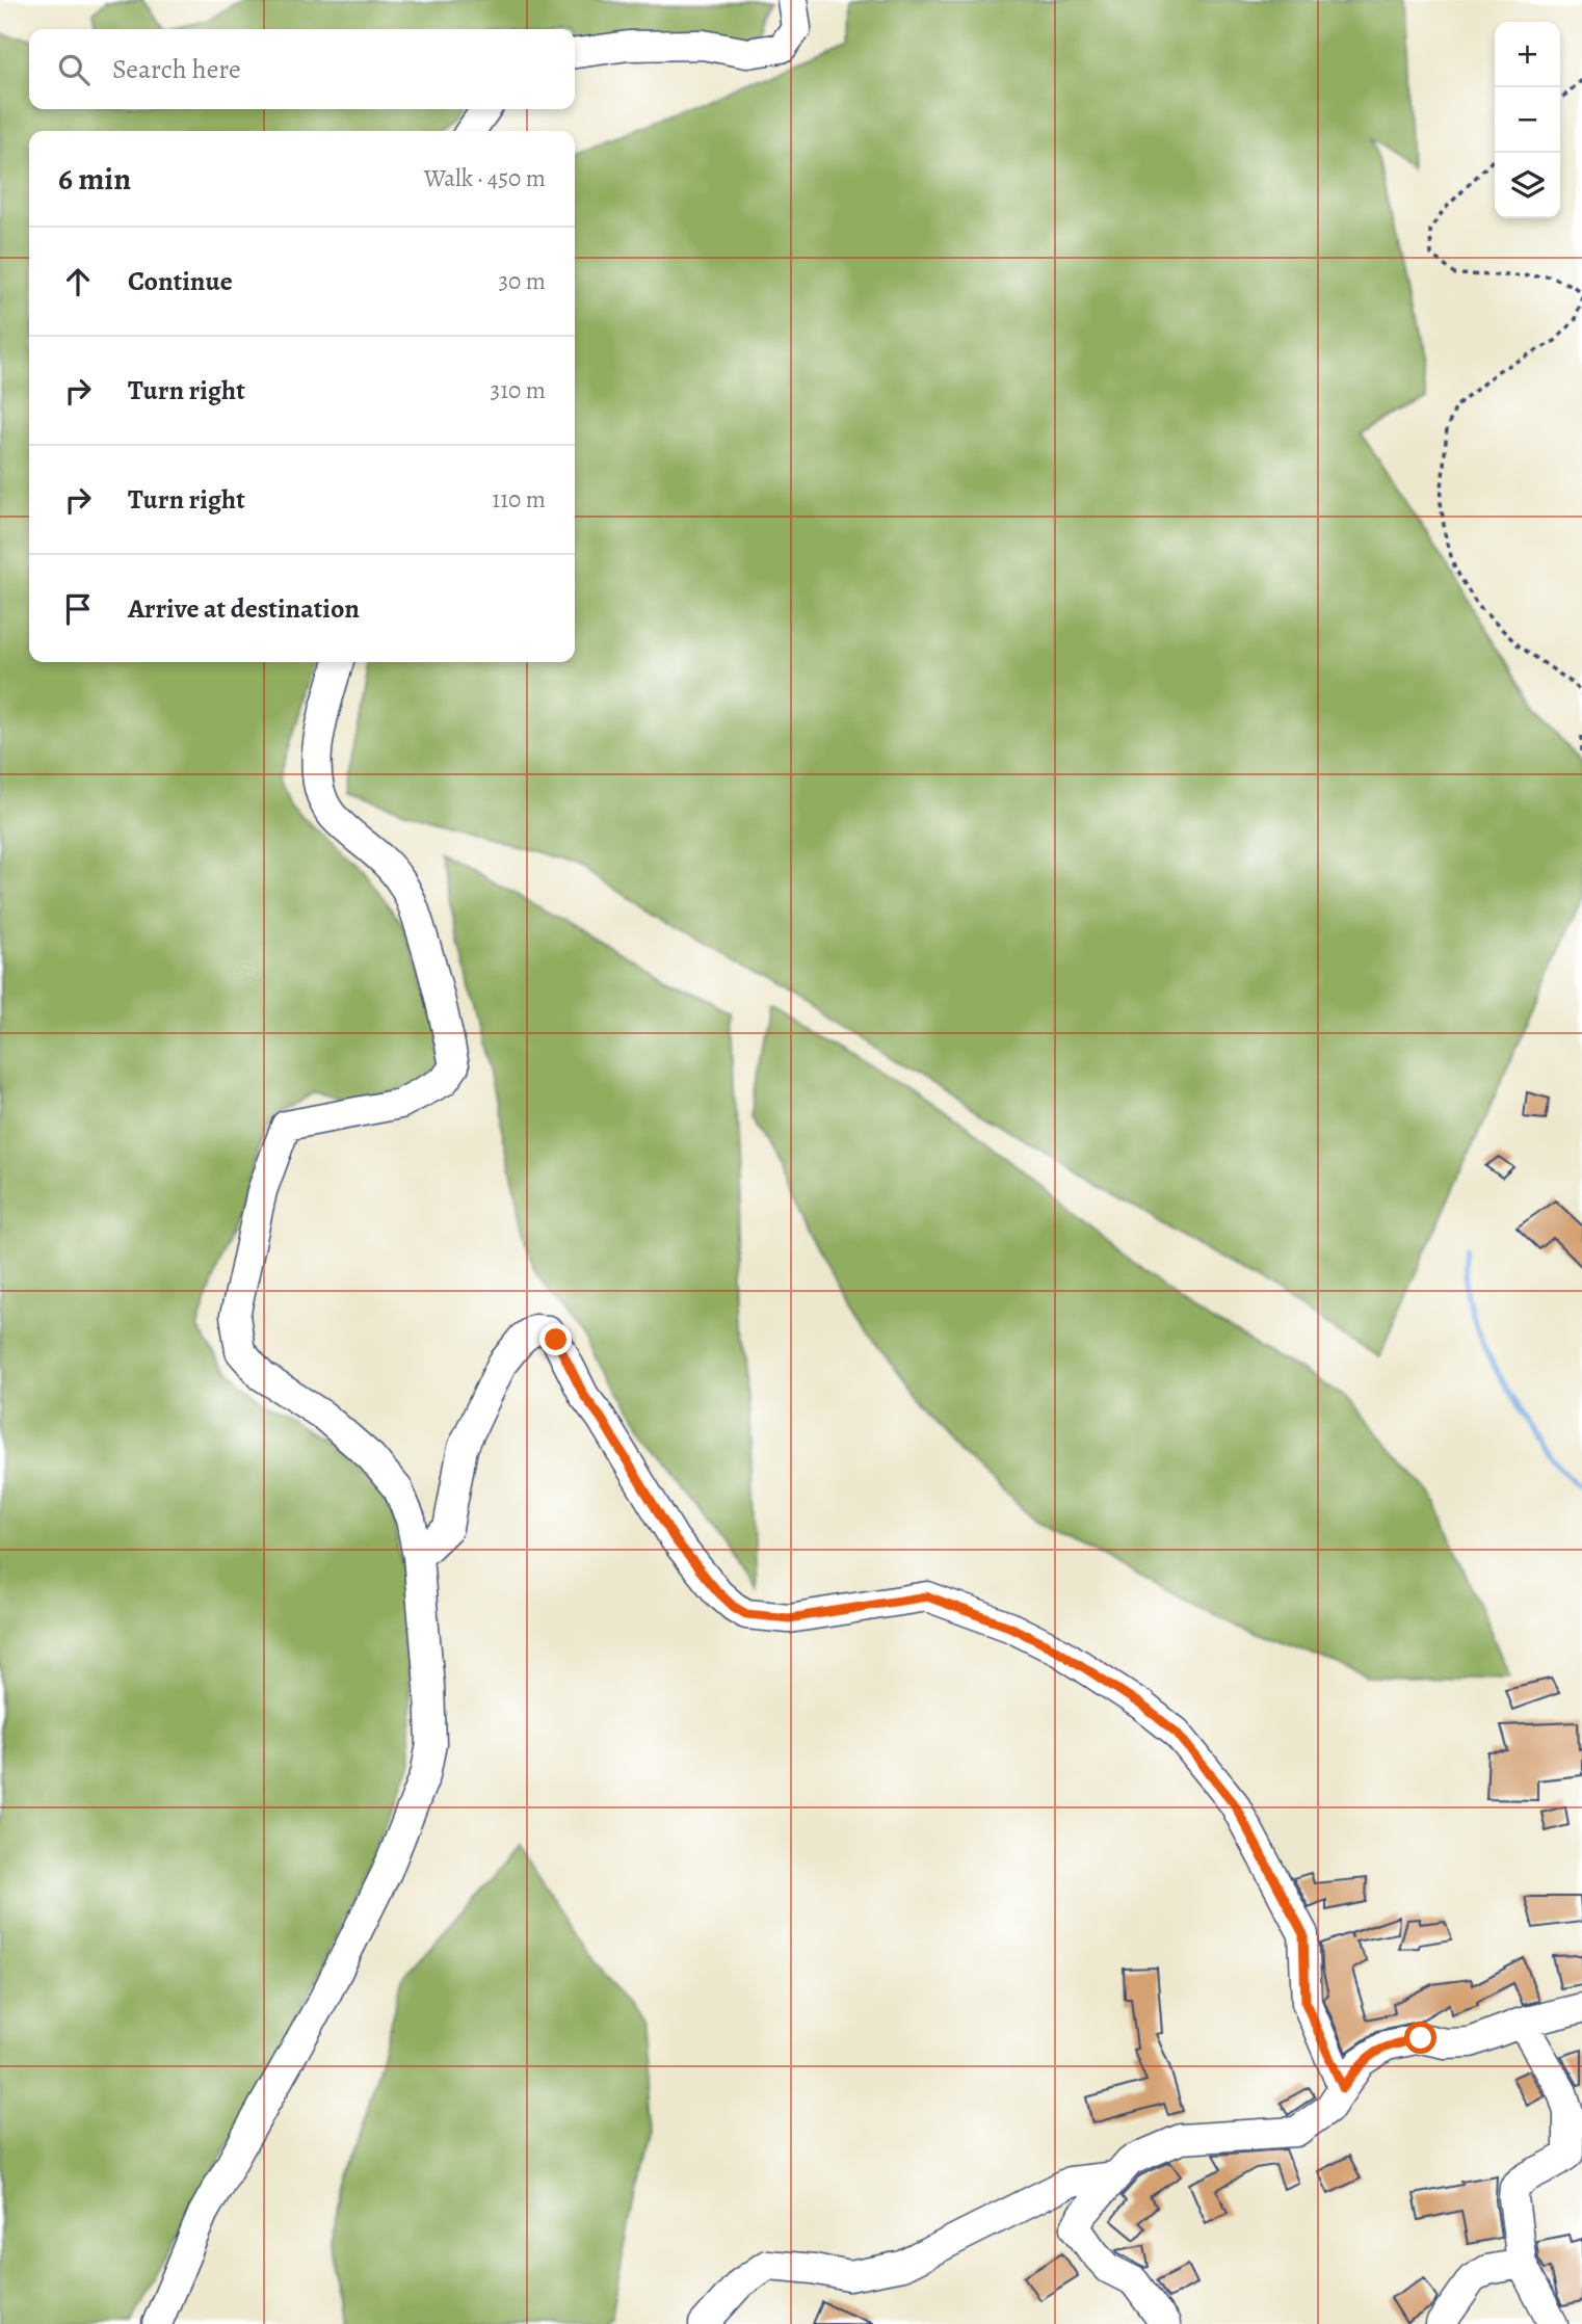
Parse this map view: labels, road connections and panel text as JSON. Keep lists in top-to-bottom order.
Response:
{
  "page": {
    "map_buttons": ["+", "−"],
    "search": "Search here",
    "heading": ["6 min", "Walk · 450 m"],
    "list": [
      ["Continue", "30 m"],
      ["Turn right", "310 m"],
      ["Turn right", "110 m"],
      "Arrive at destination"
    ]
  }
}
